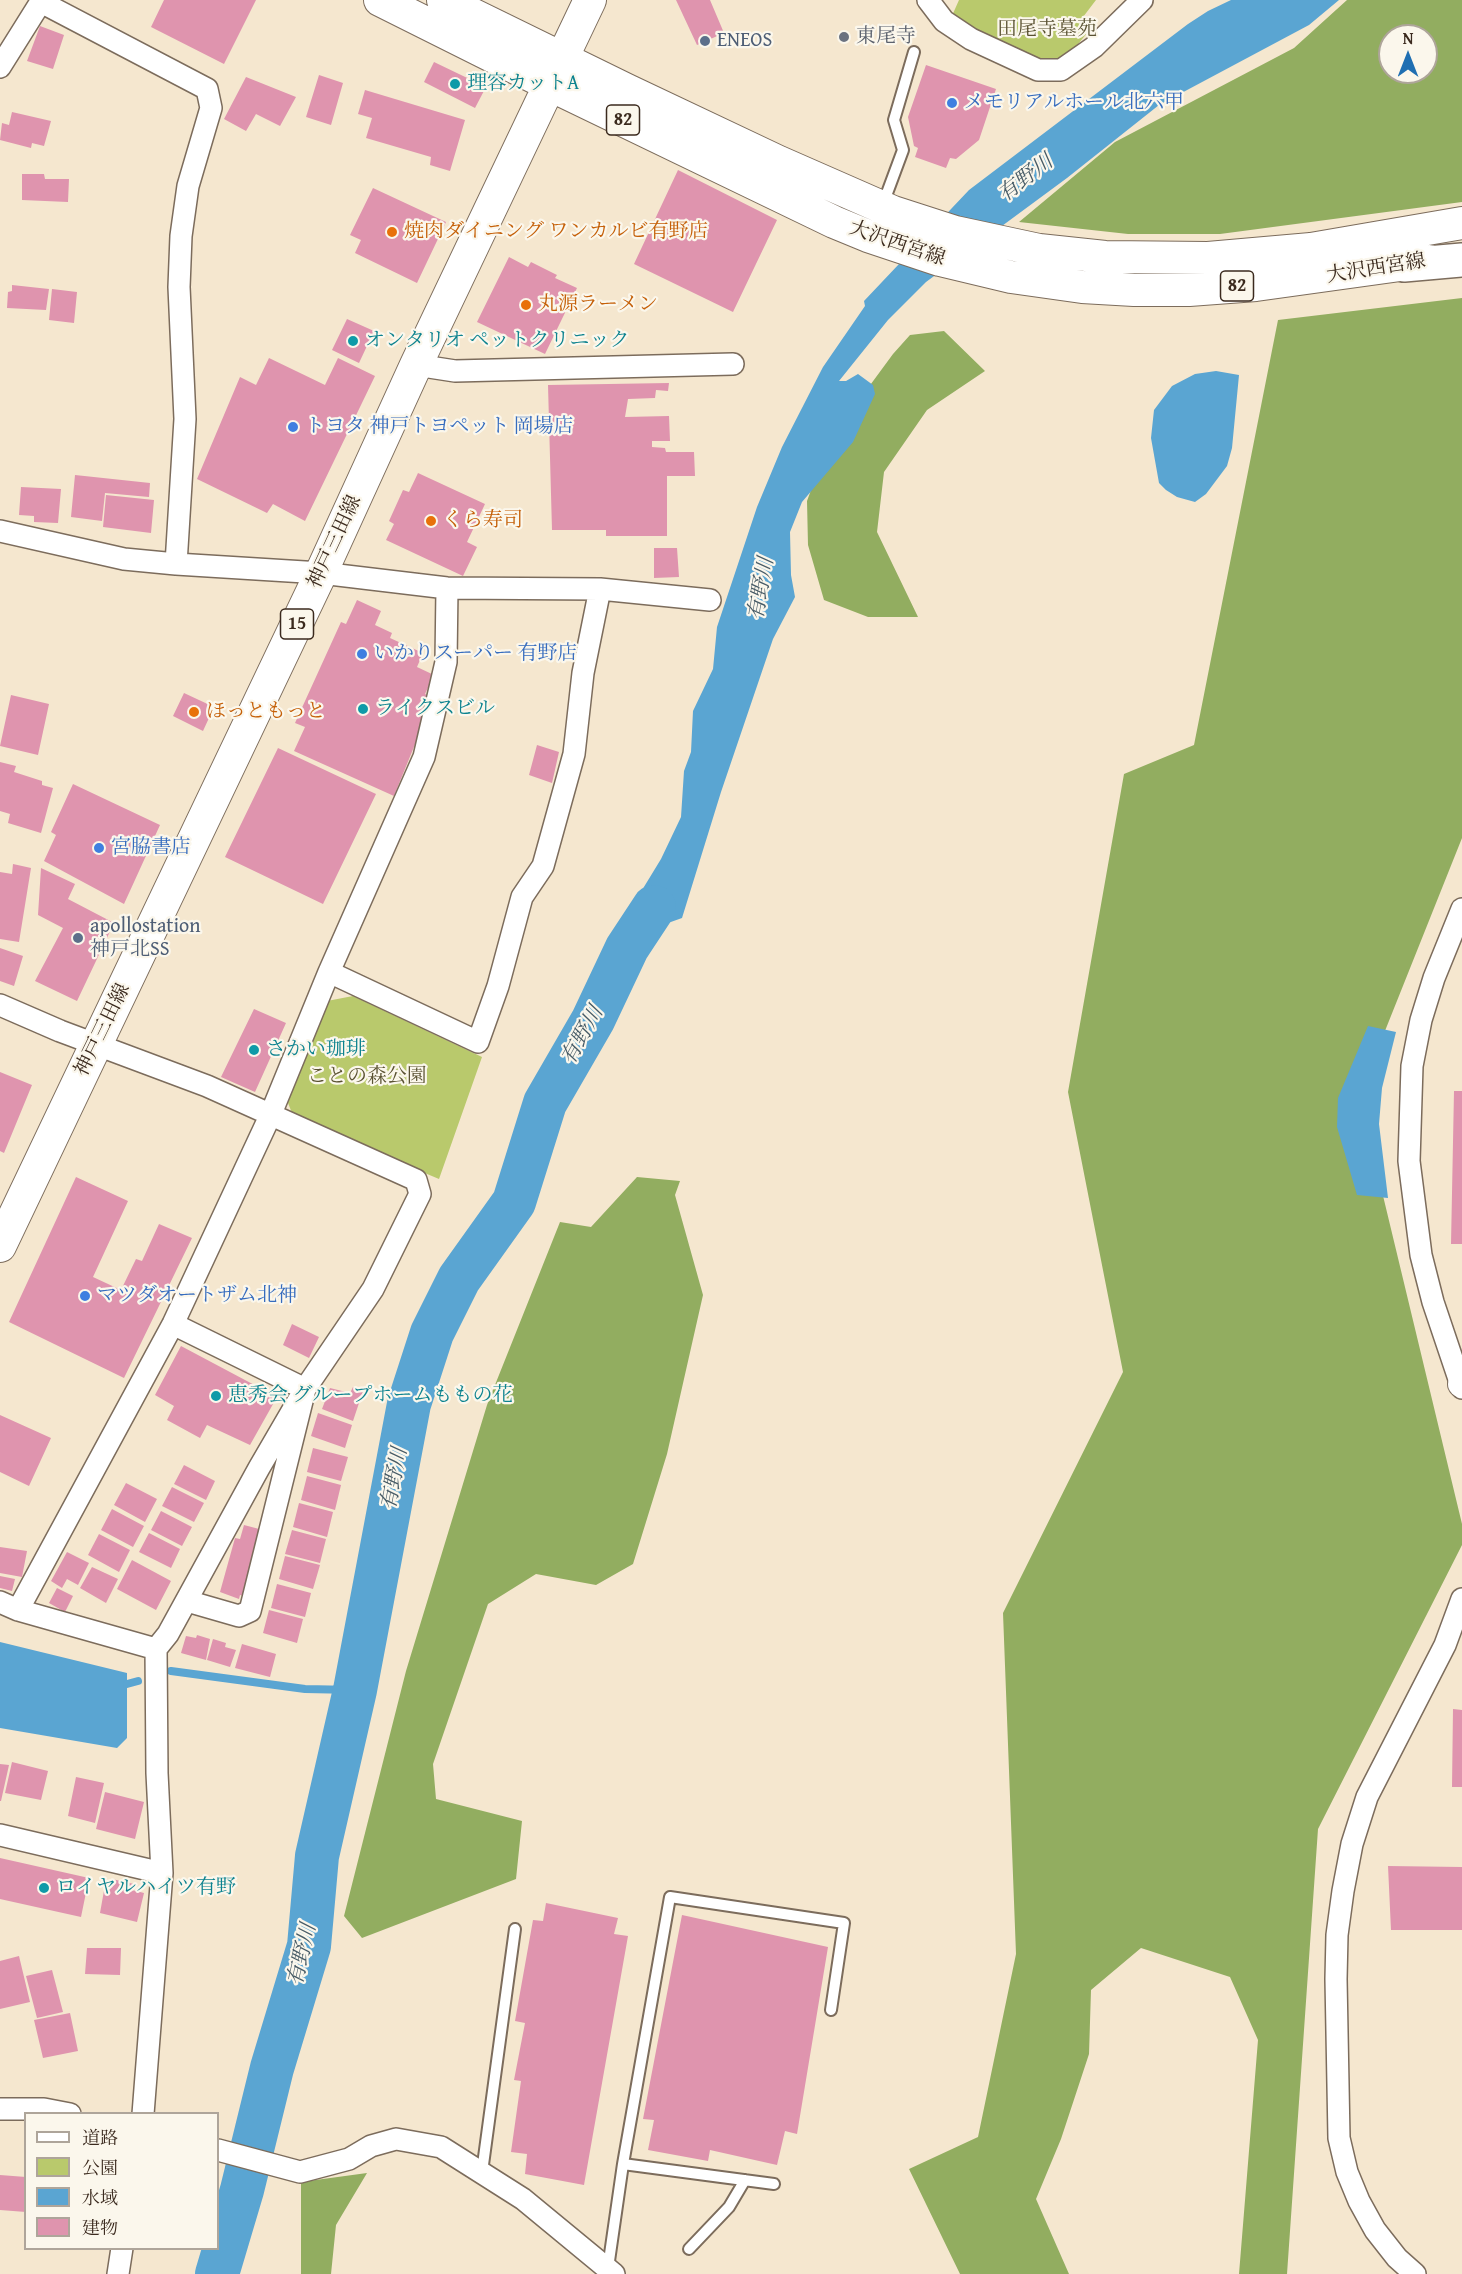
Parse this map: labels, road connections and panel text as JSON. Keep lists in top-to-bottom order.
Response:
{
  "streets": {
    "main road": [
      "82",
      "大沢西宮線",
      "神戸三田線",
      "15"
    ]
  },
  "crossings": [
    ["大沢西宮線", "神戸三田線"]
  ],
  "water": ["有野川"],
  "parks": ["田尾寺墓苑", "ことの森公園"],
  "places": [
    "東尾寺",
    "ENEOS",
    "理容カットA",
    "メモリアルホール北六甲",
    "焼肉ダイニング ワンカルビ有野店",
    "丸源ラーメン",
    "オンタリオ ペットクリニック",
    "トヨタ 神戸トヨペット 岡場店",
    "くら寿司",
    "いかりスーパー 有野店",
    "ライクスビル",
    "ほっともっと",
    "宮脇書店",
    "apollostation 神戸北SS",
    "さかい珈琲",
    "マツダオートザム北神",
    "恵秀会 グループホームももの花",
    "ロイヤルハイツ有野"
  ],
  "legend": [
    "道路",
    "公園",
    "水域",
    "建物"
  ],
  "north": "top"
}
